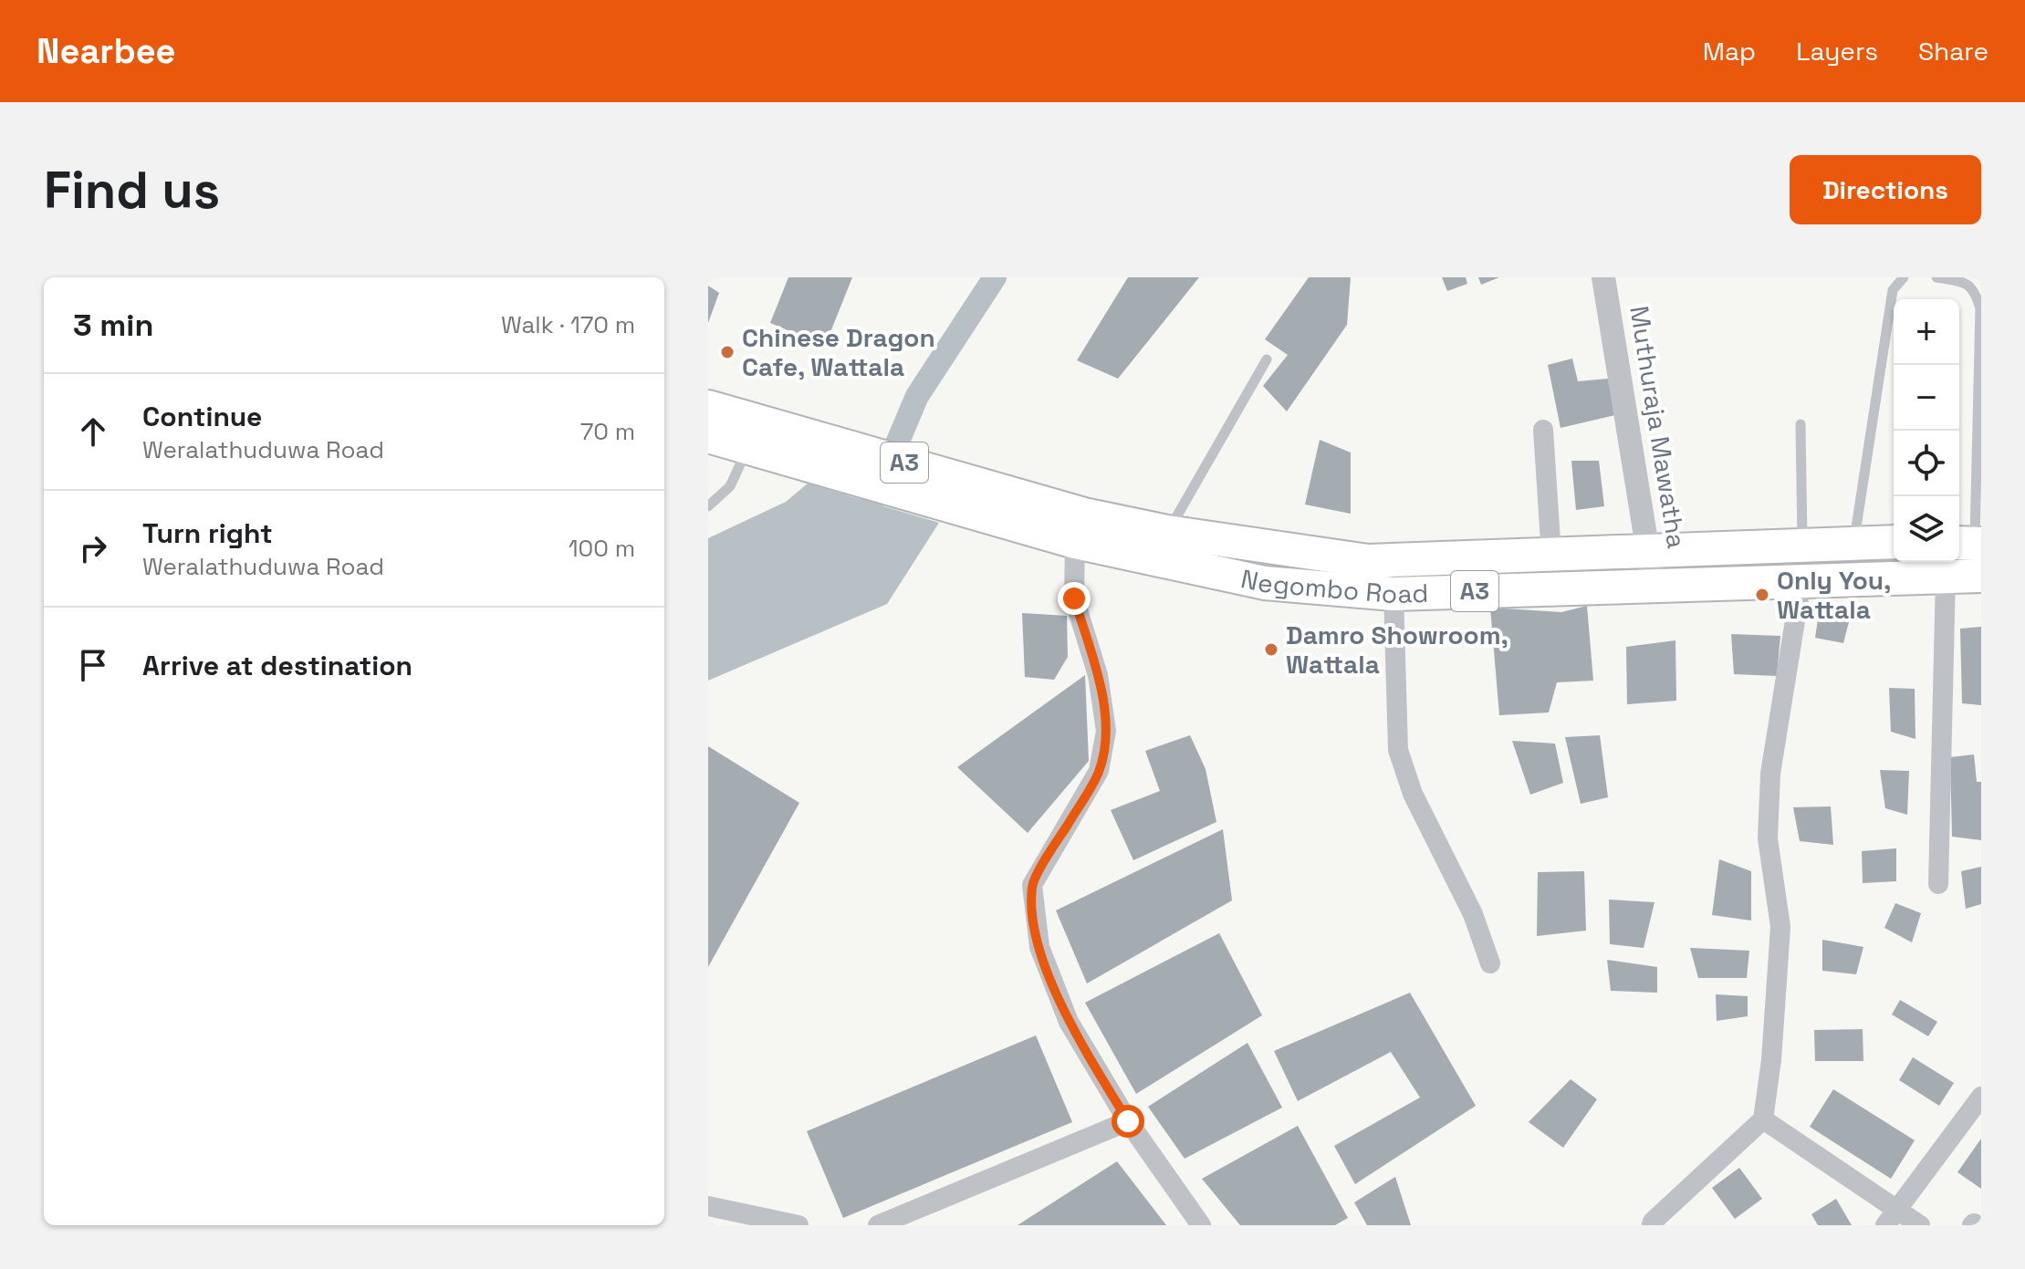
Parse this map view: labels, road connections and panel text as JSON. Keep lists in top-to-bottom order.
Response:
{
  "streets": {
    "highway": ["A3", "Negombo Road"],
    "street": ["Muthuraja Mawatha"]
  },
  "crossings": [
    ["Muthuraja Mawatha", "Negombo Road"]
  ],
  "places": ["Chinese Dragon Cafe, Wattala", "Only You, Wattala", "Damro Showroom, Wattala"],
  "page": {
    "header": "Nearbee",
    "nav": ["Map", "Layers", "Share"],
    "buttons": "Directions",
    "title": "Find us",
    "heading": ["3 min", "Walk · 170 m"],
    "map_buttons": ["+", "−"],
    "list": [
      ["Continue", "Weralathuduwa Road", "70 m"],
      ["Turn right", "Weralathuduwa Road", "100 m"],
      "Arrive at destination"
    ]
  }
}
